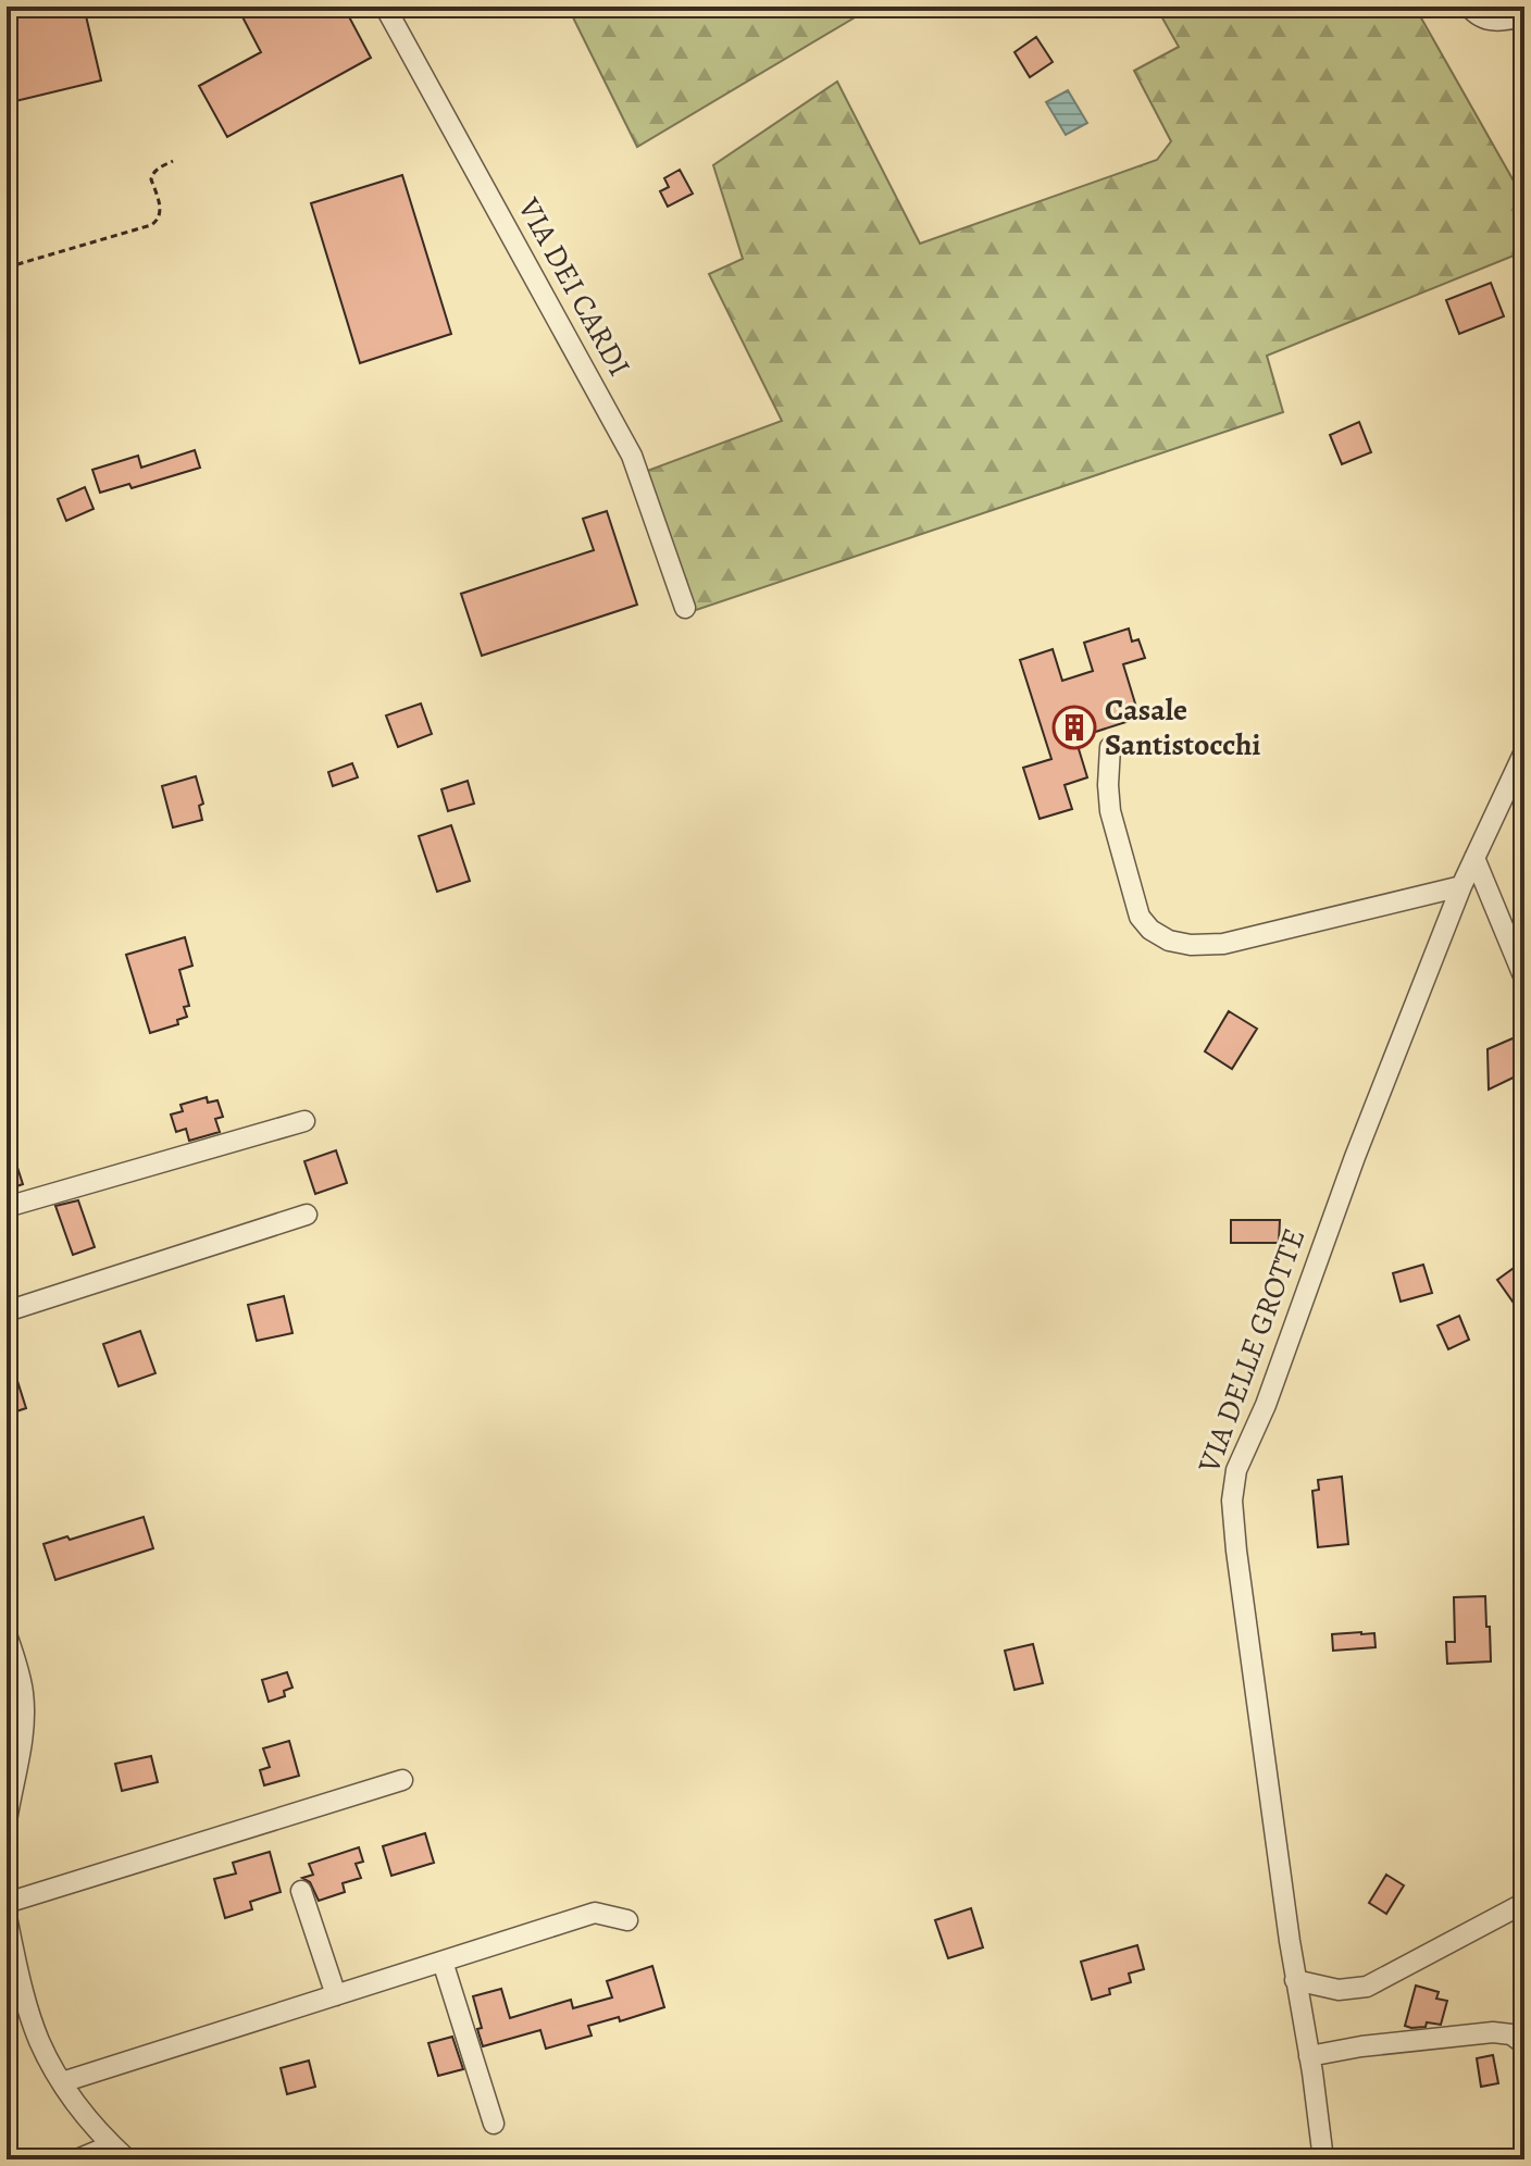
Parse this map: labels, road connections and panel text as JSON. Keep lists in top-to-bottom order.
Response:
{
  "streets": {
    "street": ["VIA DEI CARDI", "VIA DELLE GROTTE"]
  },
  "places": {
    "building": ["Casale Santistocchi"]
  }
}
